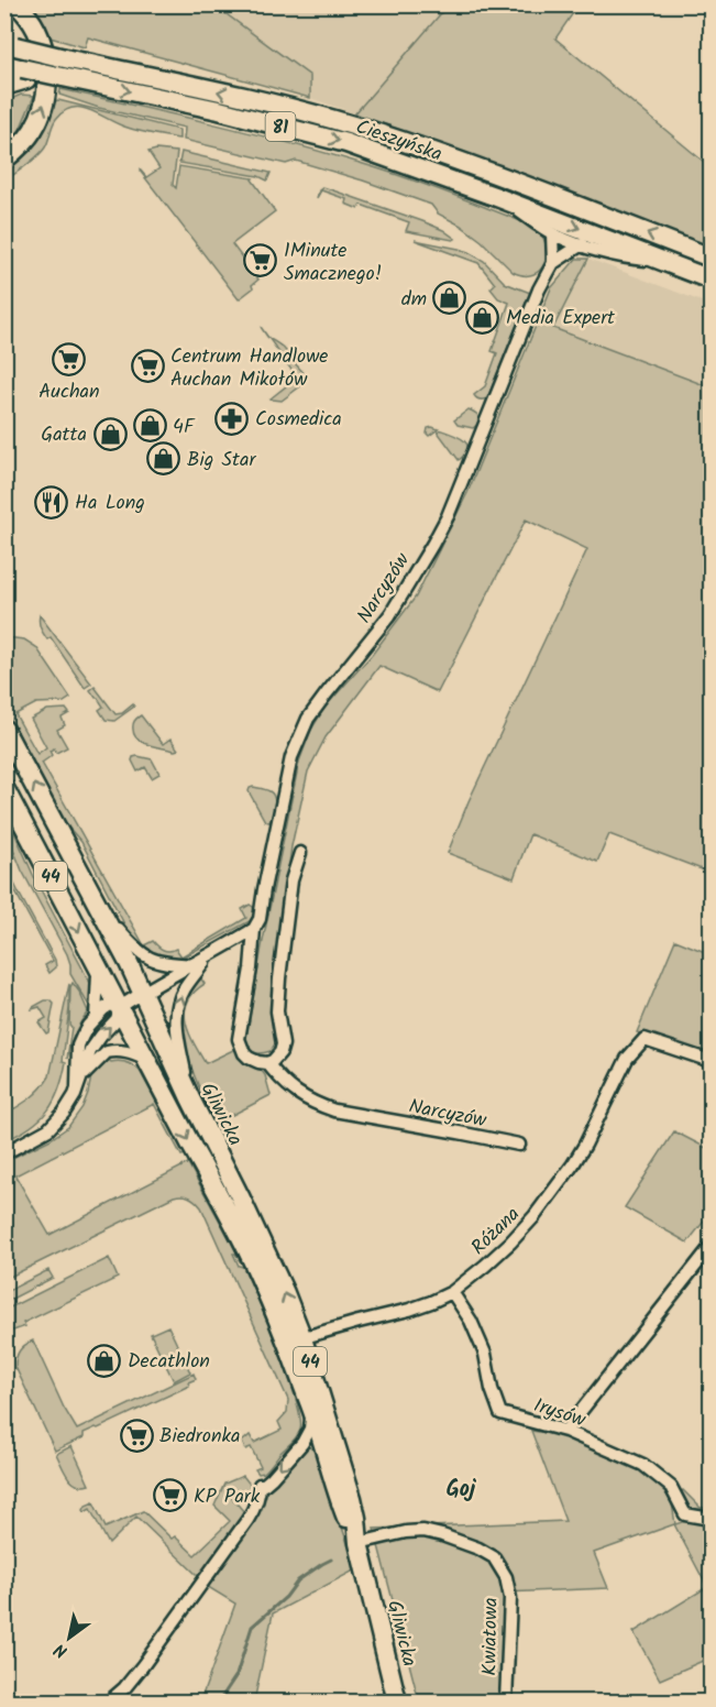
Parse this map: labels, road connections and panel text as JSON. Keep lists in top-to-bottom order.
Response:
{
  "streets": {
    "main road": [
      "81",
      "Cieszyńska",
      "44",
      "Gliwicka"
    ],
    "street": [
      "Narcyzów",
      "Różana",
      "Irysów",
      "Kwiatowa"
    ]
  },
  "crossings": [
    ["81", "Cieszyńska"],
    ["Gliwicka", "Różana"],
    ["Gliwicka", "Kwiatowa"],
    ["Różana", "Irysów"]
  ],
  "districts": ["Goj"],
  "places": {
    "supermarket": [
      "1Minute Smacznego!",
      "Auchan",
      "Centrum Handlowe Auchan Mikołów",
      "Biedronka",
      "KP Park"
    ],
    "shop": [
      "dm",
      "Media Expert",
      "4F",
      "Gatta",
      "Big Star",
      "Decathlon"
    ],
    "pharmacy": ["Cosmedica"],
    "restaurant": ["Ha Long"]
  },
  "north": "bottom left"
}
